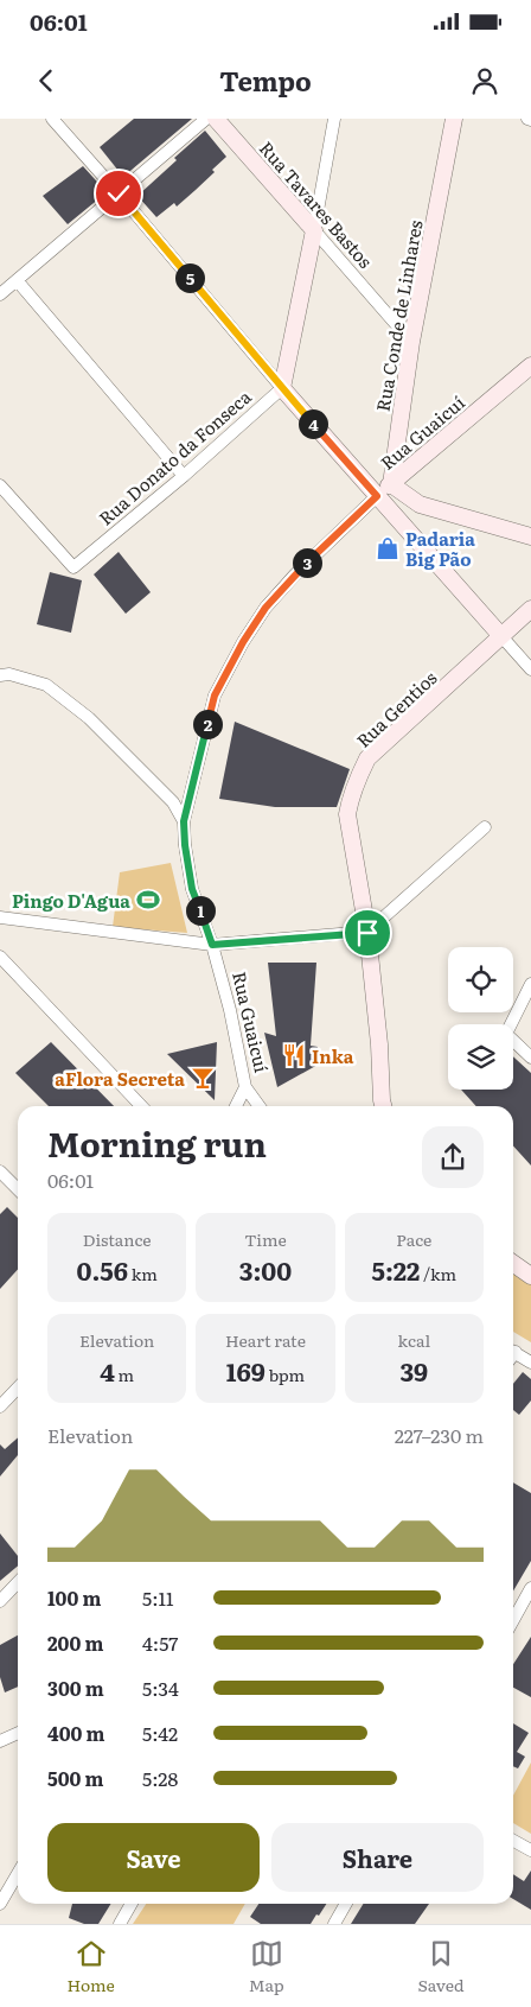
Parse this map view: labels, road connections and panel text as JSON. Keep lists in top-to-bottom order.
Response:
{
  "streets": {
    "street": [
      "Rua Tavares Bastos",
      "Rua Conde de Linhares",
      "Rua Guaicuí",
      "Rua Donato da Fonseca",
      "Rua Gentios"
    ]
  },
  "crossings": [
    ["Rua Tavares Bastos", "Rua Conde de Linhares"],
    ["Rua Conde de Linhares", "Rua Guaicuí"]
  ],
  "places": {
    "shop": ["Padaria Big Pão"],
    "sports": ["Pingo D'Agua"],
    "restaurant": ["Inka"],
    "bar": ["aFlora Secreta"]
  },
  "page": {
    "status": "06:01",
    "header": "Tempo",
    "pins": [
      "5",
      "4",
      "3",
      "2",
      "1"
    ],
    "heading": ["Morning run", "06:01"],
    "stats": [
      ["Distance", "0.56 km"],
      ["Time", "3:00"],
      ["Pace", "5:22 /km"],
      ["Elevation", "4 m"],
      ["Heart rate", "169 bpm"],
      ["kcal", "39"]
    ],
    "chart": ["Elevation", "227–230 m"],
    "list": [
      {
        "name": "100 m",
        "note": "5:11"
      },
      {
        "name": "200 m",
        "note": "4:57"
      },
      {
        "name": "300 m",
        "note": "5:34"
      },
      {
        "name": "400 m",
        "note": "5:42"
      },
      {
        "name": "500 m",
        "note": "5:28"
      }
    ],
    "buttons": ["Save", "Share"],
    "tabs": ["Home", "Map", "Saved"]
  }
}
